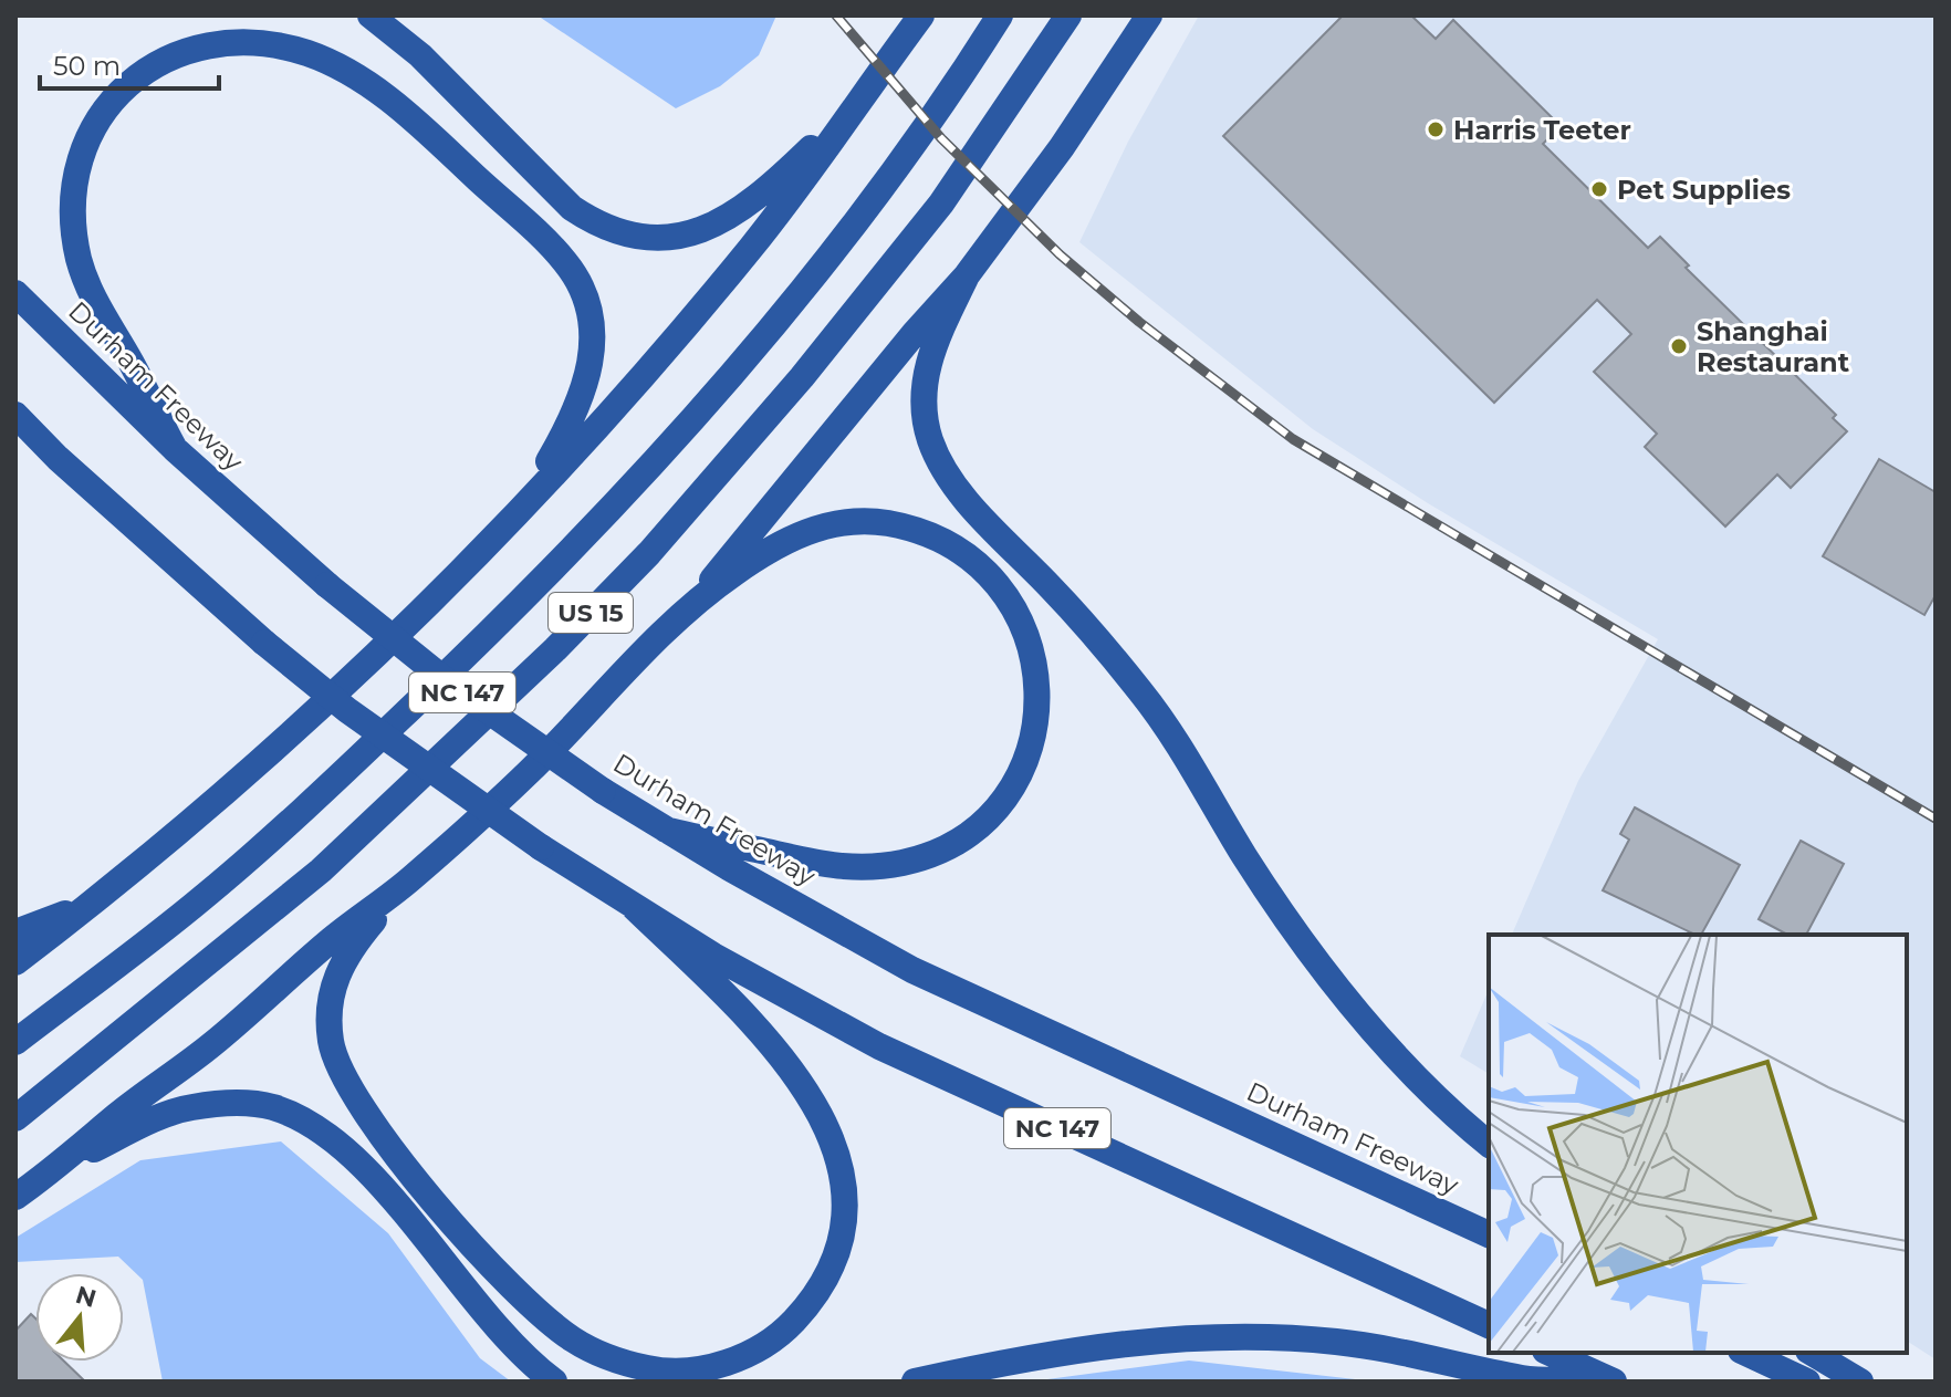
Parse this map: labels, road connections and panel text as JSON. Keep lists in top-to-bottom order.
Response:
{
  "streets": {
    "highway": ["Durham Freeway", "US 15", "NC 147"]
  },
  "places": ["Harris Teeter", "Pet Supplies", "Shanghai Restaurant"],
  "scale_bar": "50 m",
  "north": "top"
}
